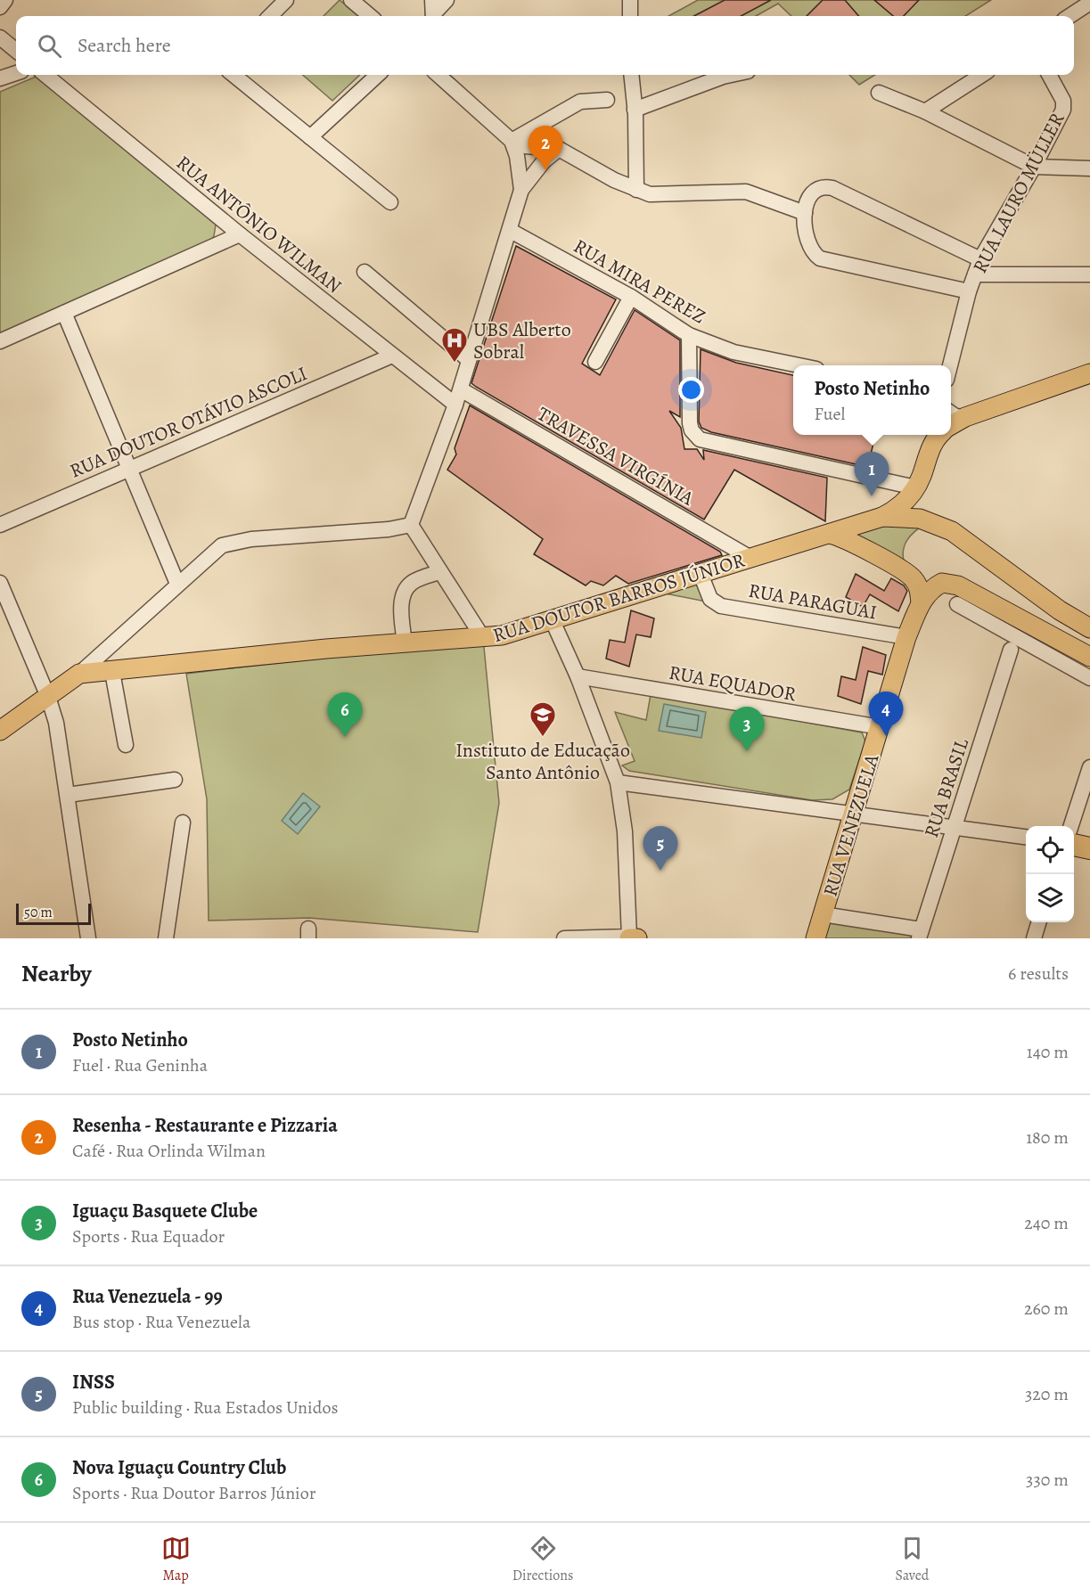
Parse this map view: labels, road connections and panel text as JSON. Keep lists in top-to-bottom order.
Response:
{
  "streets": {
    "main road": ["RUA DOUTOR BARROS JÚNIOR", "RUA VENEZUELA"],
    "street": [
      "RUA LAURO MÜLLER",
      "RUA ANTÔNIO WILMAN",
      "RUA MIRA PEREZ",
      "RUA DOUTOR OTÁVIO ASCOLI",
      "TRAVESSA VIRGÍNIA",
      "RUA PARAGUAI",
      "RUA EQUADOR",
      "RUA BRASIL"
    ]
  },
  "crossings": [
    ["RUA ANTÔNIO WILMAN", "RUA DOUTOR OTÁVIO ASCOLI"],
    ["TRAVESSA VIRGÍNIA", "RUA DOUTOR BARROS JÚNIOR"],
    ["RUA DOUTOR BARROS JÚNIOR", "RUA PARAGUAI"],
    ["RUA PARAGUAI", "RUA VENEZUELA"],
    ["RUA EQUADOR", "RUA VENEZUELA"]
  ],
  "places": {
    "hospital": ["UBS Alberto Sobral"],
    "school or university": ["Instituto de Educação Santo Antônio"]
  },
  "scale_bar": "50 m",
  "page": {
    "search": "Search here",
    "pins": [
      "2",
      "1",
      "4",
      "6",
      "3",
      "5"
    ],
    "popup": ["Posto Netinho", "Fuel"],
    "scale": "50 m",
    "heading": ["Nearby", "6 results"],
    "list": [
      {
        "mark": "1",
        "name": "Posto Netinho",
        "note": "Fuel · Rua Geninha",
        "value": "140 m"
      },
      {
        "mark": "2",
        "name": "Resenha - Restaurante e Pizzaria",
        "note": "Café · Rua Orlinda Wilman",
        "value": "180 m"
      },
      {
        "mark": "3",
        "name": "Iguaçu Basquete Clube",
        "note": "Sports · Rua Equador",
        "value": "240 m"
      },
      {
        "mark": "4",
        "name": "Rua Venezuela - 99",
        "note": "Bus stop · Rua Venezuela",
        "value": "260 m"
      },
      {
        "mark": "5",
        "name": "INSS",
        "note": "Public building · Rua Estados Unidos",
        "value": "320 m"
      },
      {
        "mark": "6",
        "name": "Nova Iguaçu Country Club",
        "note": "Sports · Rua Doutor Barros Júnior",
        "value": "330 m"
      }
    ],
    "nav": ["Map", "Directions", "Saved"]
  }
}
